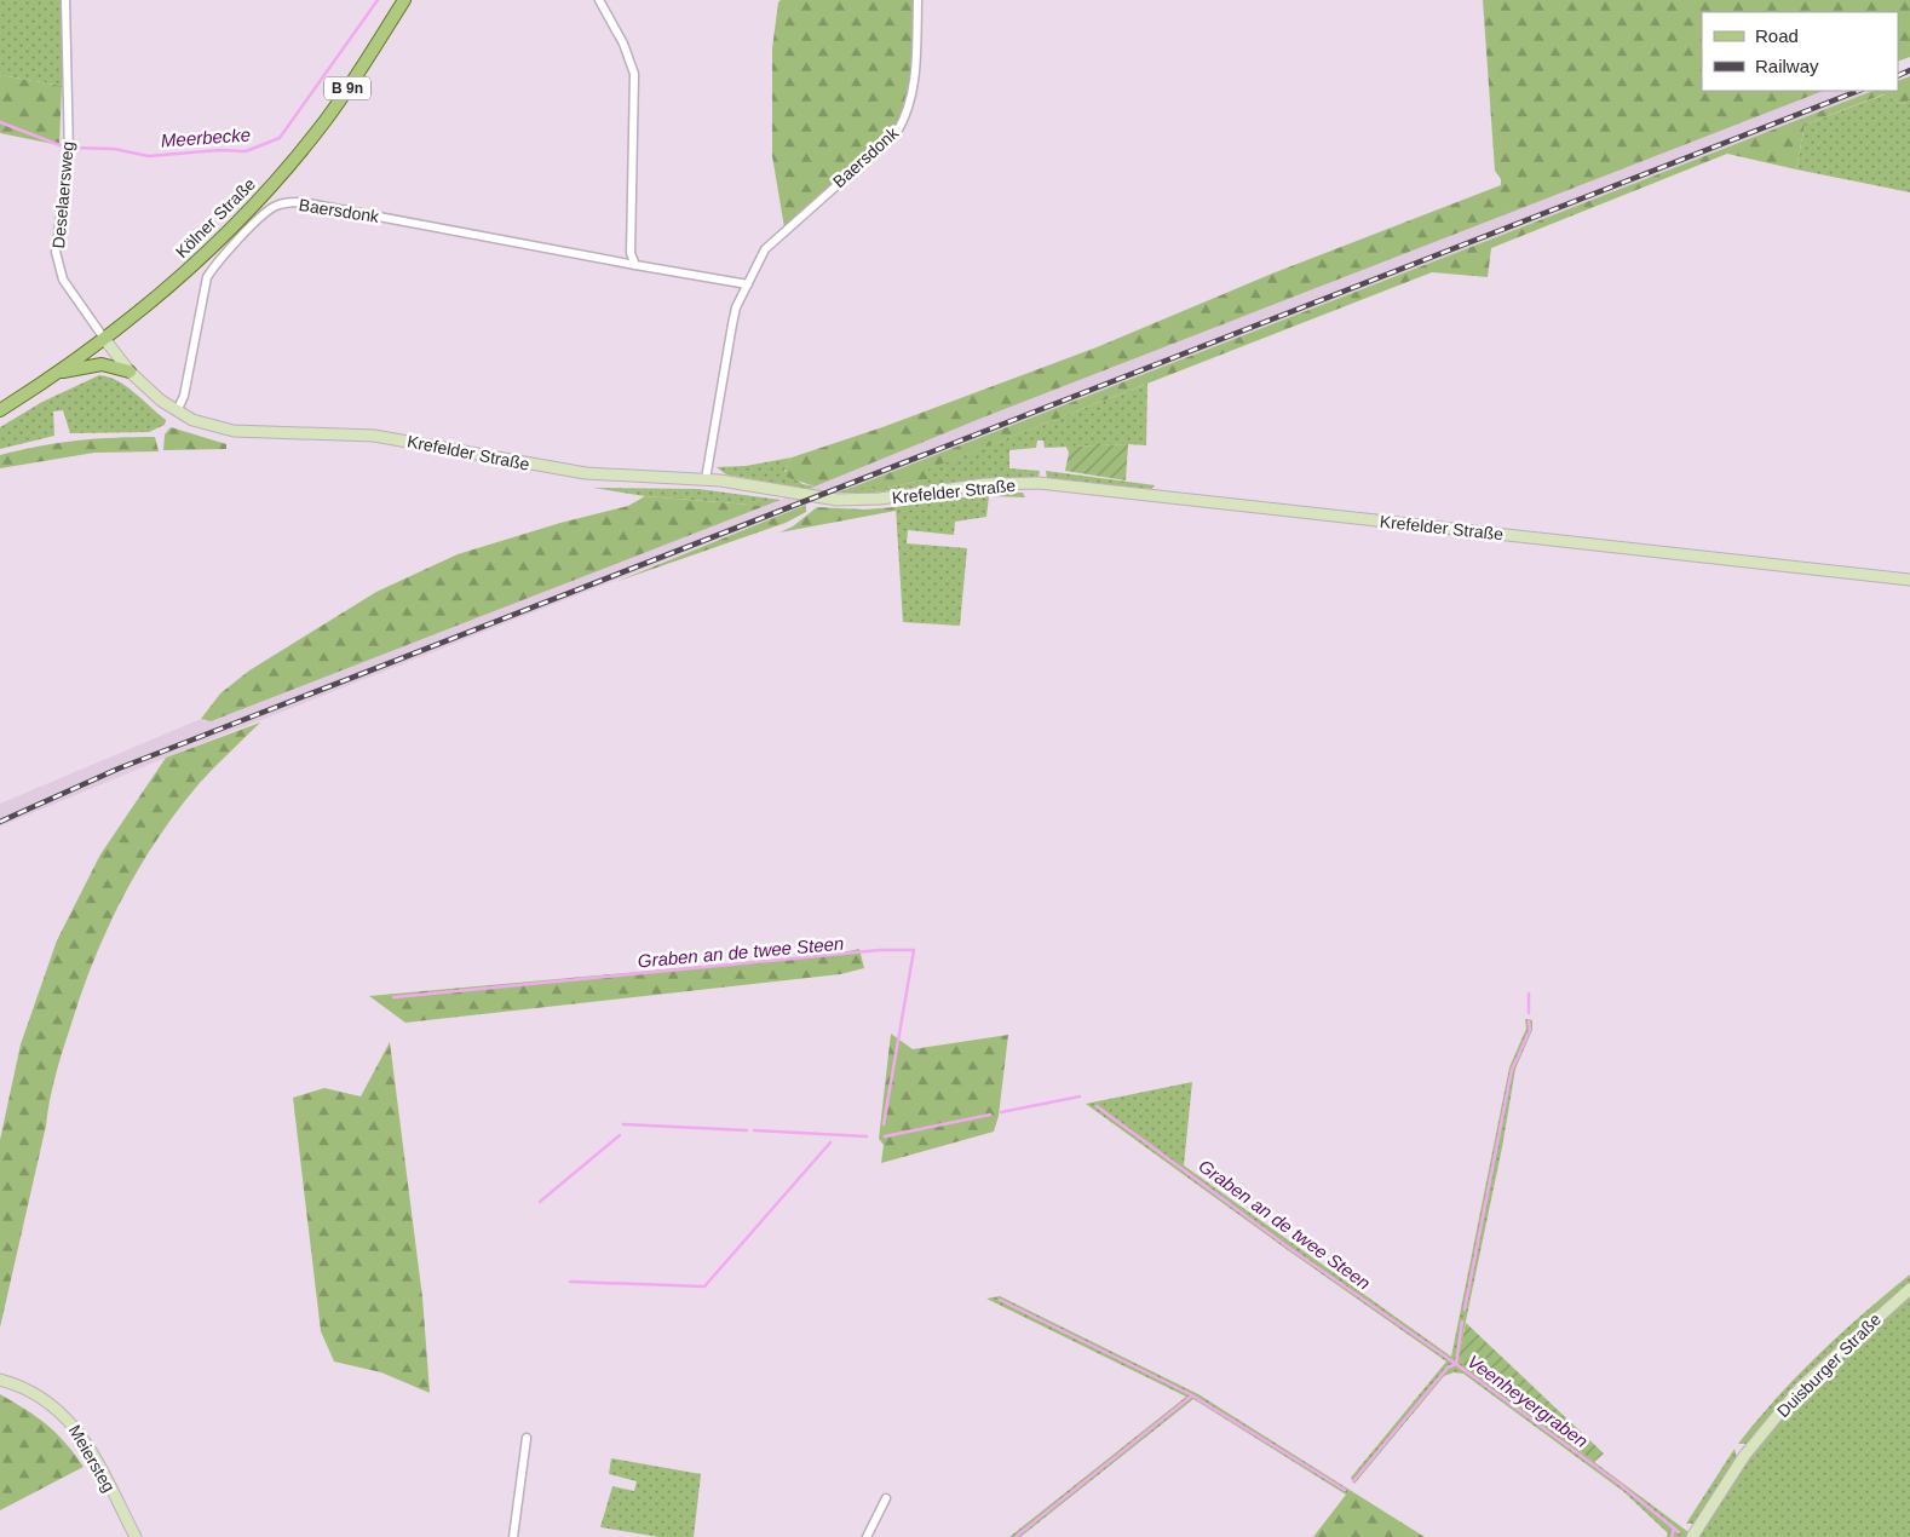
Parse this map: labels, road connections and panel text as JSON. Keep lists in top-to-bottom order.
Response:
{
  "streets": {
    "main road": [
      "B 9n",
      "Kölner Straße",
      "Krefelder Straße",
      "Duisburger Straße",
      "Meiersteg"
    ],
    "street": ["Baersdonk", "Deselaersweg"]
  },
  "crossings": [
    ["Baersdonk", "Krefelder Straße"],
    ["Deselaersweg", "Kölner Straße"],
    ["Deselaersweg", "Krefelder Straße"],
    ["Kölner Straße", "Krefelder Straße"]
  ],
  "water": ["Meerbecke", "Graben an de twee Steen", "Veenheyergraben"],
  "legend": ["Road", "Railway"]
}
